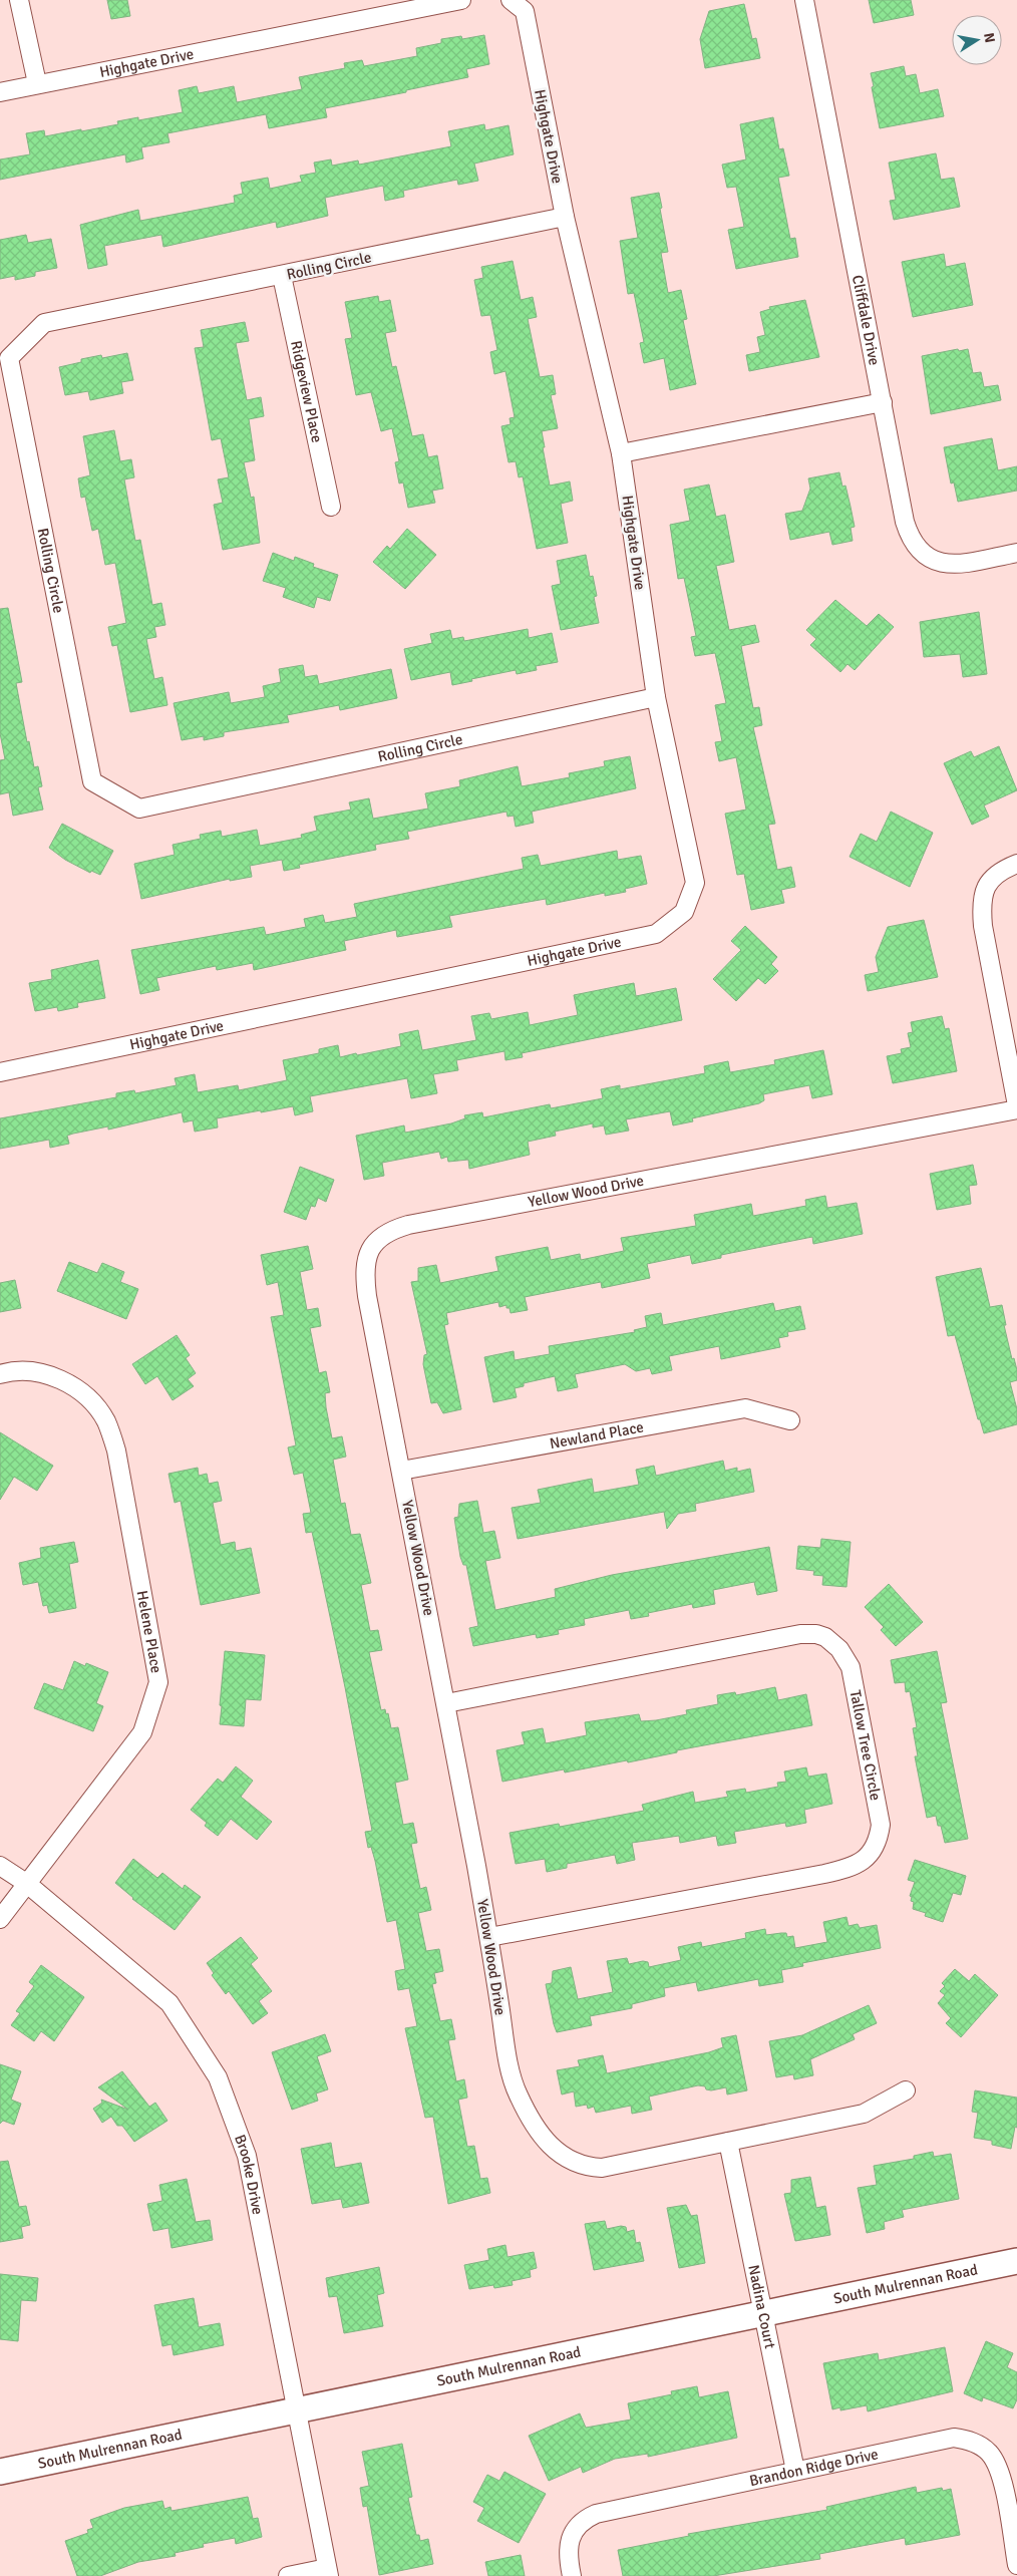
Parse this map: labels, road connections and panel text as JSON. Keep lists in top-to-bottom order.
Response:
{
  "streets": {
    "street": [
      "Highgate Drive",
      "Rolling Circle",
      "Cliffdale Drive",
      "Ridgeview Place",
      "Yellow Wood Drive",
      "Newland Place",
      "Helene Place",
      "Tallow Tree Circle",
      "Brooke Drive",
      "South Mulrennan Road",
      "Nadina Court",
      "Brandon Ridge Drive"
    ]
  },
  "crossings": [
    ["Highgate Drive", "Rolling Circle"],
    ["Rolling Circle", "Ridgeview Place"],
    ["Yellow Wood Drive", "Newland Place"],
    ["Yellow Wood Drive", "Tallow Tree Circle"],
    ["Yellow Wood Drive", "Nadina Court"],
    ["Helene Place", "Brooke Drive"],
    ["Brooke Drive", "South Mulrennan Road"],
    ["South Mulrennan Road", "Nadina Court"],
    ["Nadina Court", "Brandon Ridge Drive"]
  ],
  "north": "right"
}
